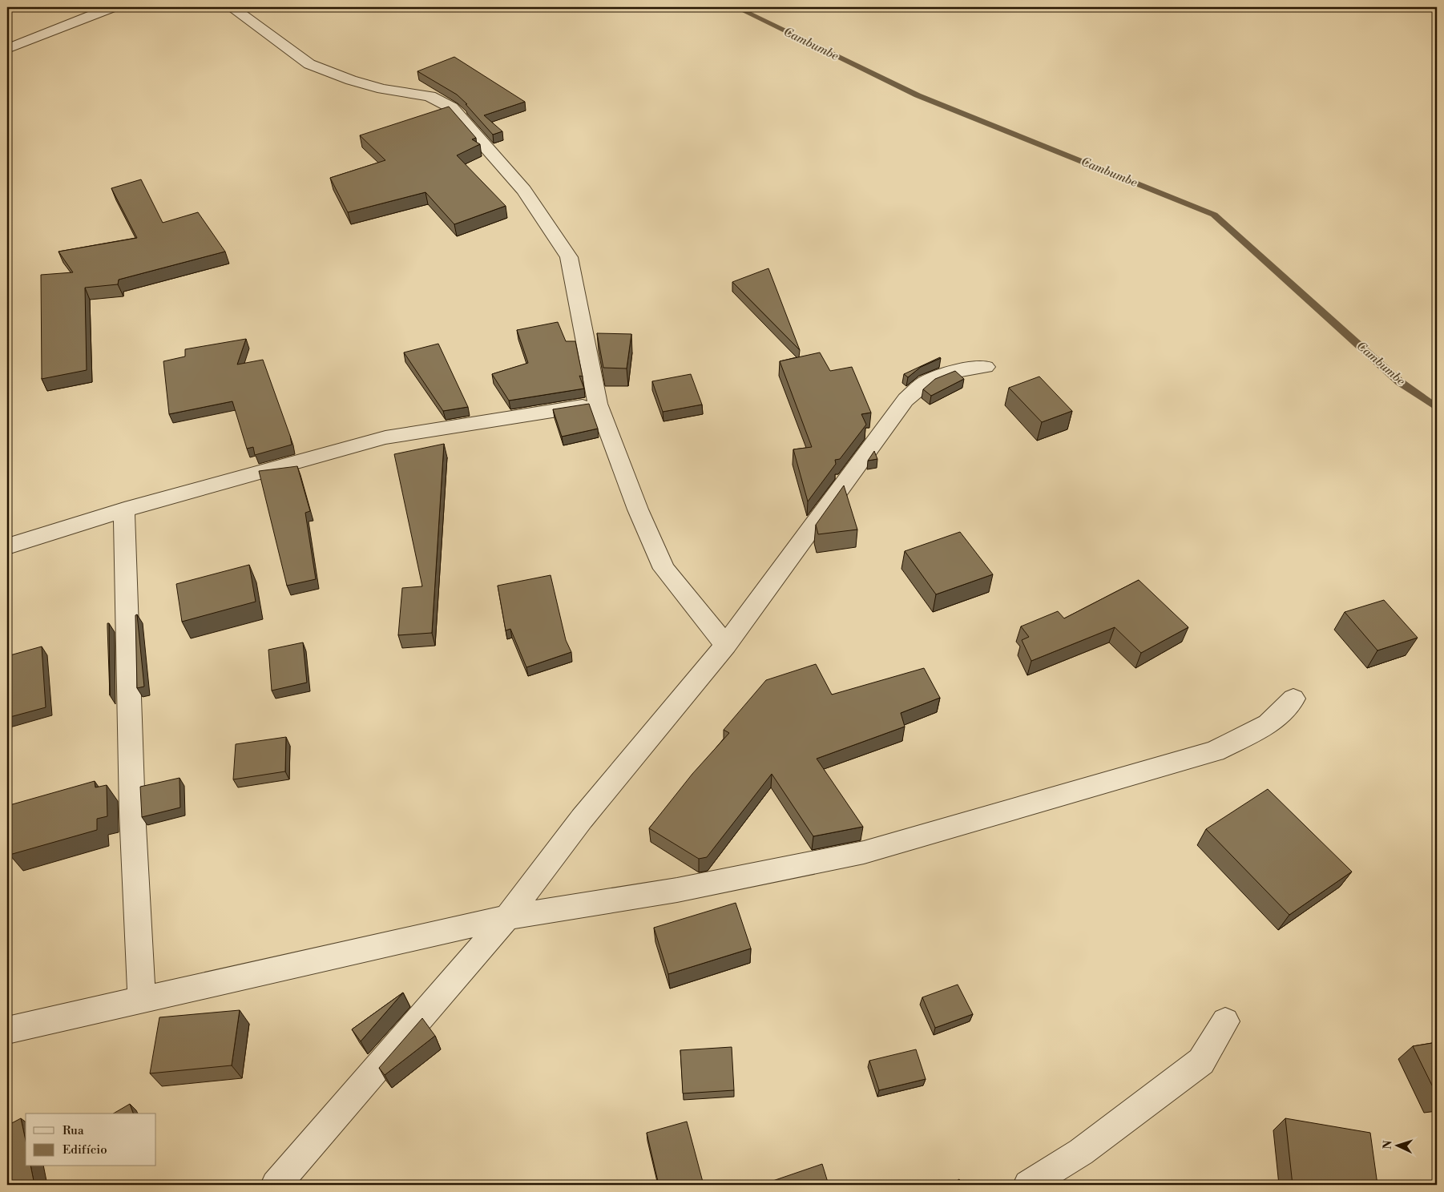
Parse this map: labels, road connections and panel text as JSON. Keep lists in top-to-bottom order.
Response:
{
  "water": ["Cambumbe"],
  "legend": ["Rua", "Edifício"],
  "north": "left"
}
